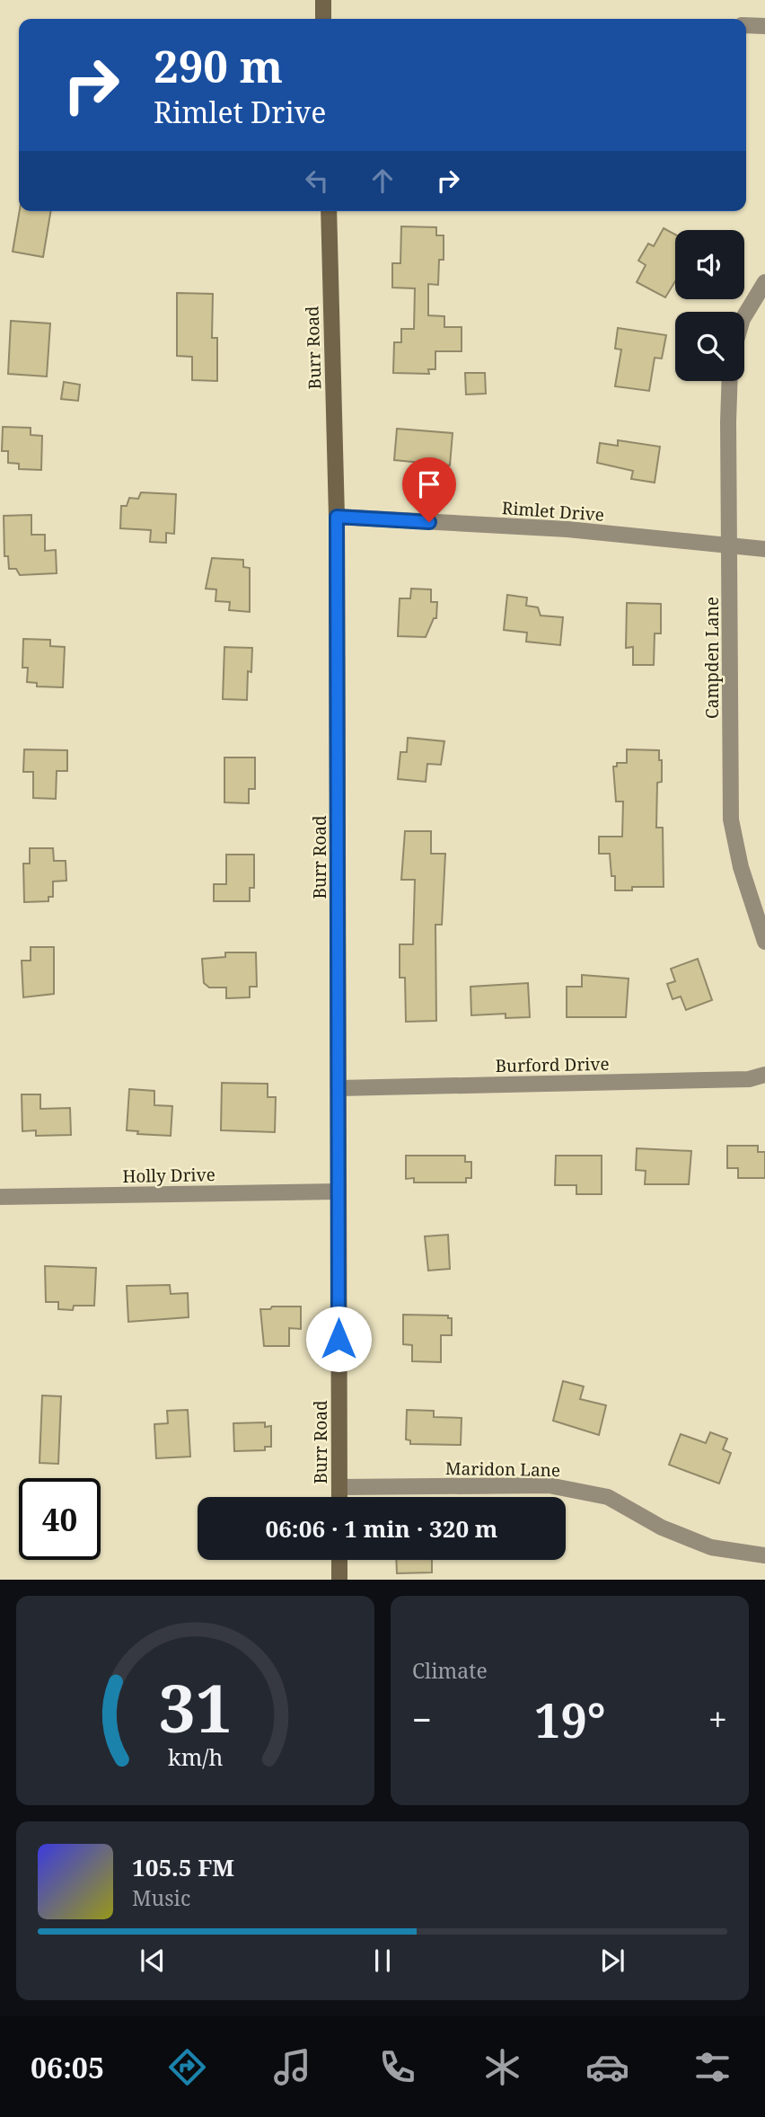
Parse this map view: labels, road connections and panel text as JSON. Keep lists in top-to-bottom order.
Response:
{
  "streets": {
    "street": [
      "Burr Road",
      "Rimlet Drive",
      "Campden Lane",
      "Burford Drive",
      "Holly Drive",
      "Maridon Lane"
    ]
  },
  "crossings": [
    ["Burr Road", "Rimlet Drive"],
    ["Burr Road", "Burford Drive"],
    ["Burr Road", "Holly Drive"],
    ["Burr Road", "Maridon Lane"],
    ["Rimlet Drive", "Campden Lane"]
  ],
  "page": {
    "turn": ["290 m", "Rimlet Drive"],
    "limit": "40",
    "trip": "06:06 · 1 min · 320 m",
    "tile": "Climate",
    "heat": ["−", "19°", "+"],
    "song": ["105.5 FM", "Music"],
    "tabs": "06:05",
    "gauge": ["31", "km/h"]
  }
}
